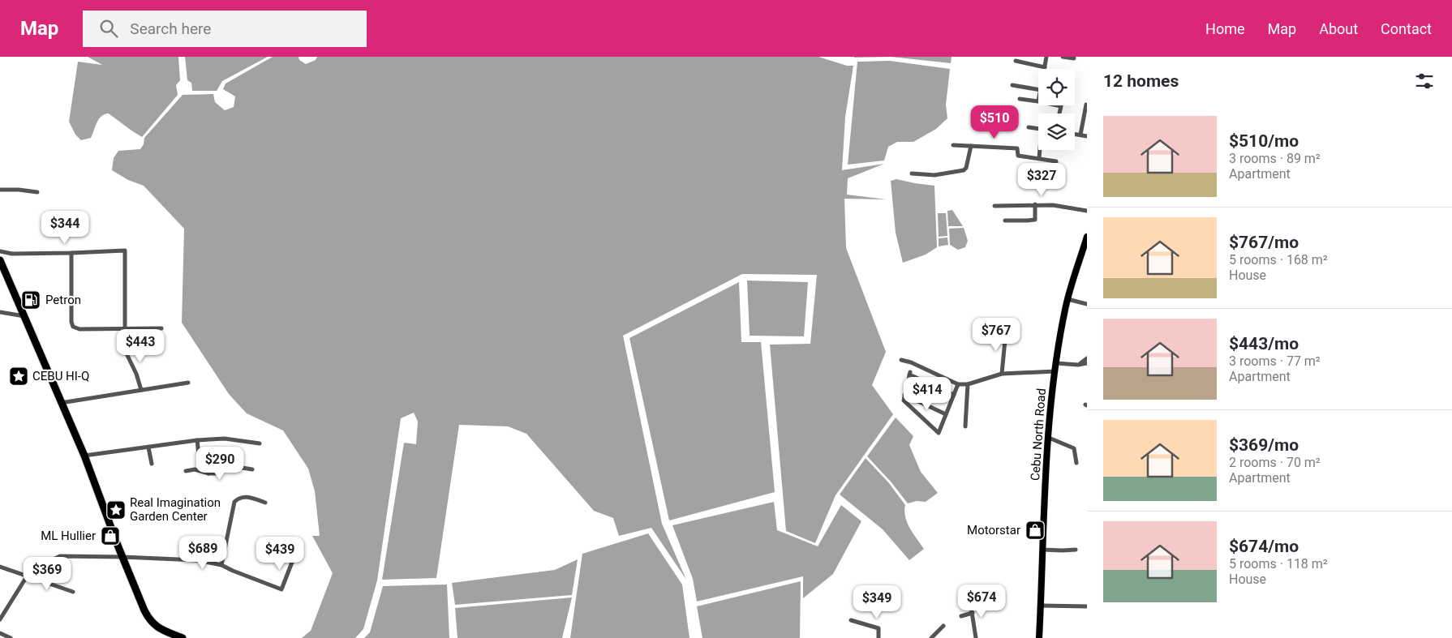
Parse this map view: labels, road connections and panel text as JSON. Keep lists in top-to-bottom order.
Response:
{
  "streets": {
    "main road": ["Cebu North Road"]
  },
  "places": {
    "fuel station": ["Petron"],
    "place": ["CEBU HI-Q", "Real Imagination Garden Center"],
    "shop": ["Motorstar", "ML Hullier"]
  },
  "page": {
    "header": "Map",
    "search": "Search here",
    "nav": [
      "Home",
      "Map",
      "About",
      "Contact"
    ],
    "heading": "12 homes",
    "price": [
      "$510",
      "$327",
      "$344",
      "$767",
      "$443",
      "$414",
      "$290",
      "$689",
      "$439",
      "$369",
      "$674",
      "$349"
    ],
    "list": [
      {
        "name": "$510/mo",
        "note": "3 rooms · 89 m² · Apartment"
      },
      {
        "name": "$767/mo",
        "note": "5 rooms · 168 m² · House"
      },
      {
        "name": "$443/mo",
        "note": "3 rooms · 77 m² · Apartment"
      },
      {
        "name": "$369/mo",
        "note": "2 rooms · 70 m² · Apartment"
      },
      {
        "name": "$674/mo",
        "note": "5 rooms · 118 m² · House"
      }
    ]
  }
}
